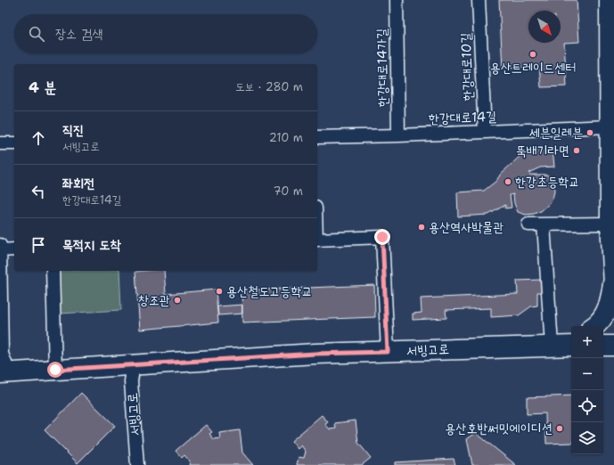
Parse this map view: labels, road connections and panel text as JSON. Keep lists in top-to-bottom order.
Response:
{
  "streets": {
    "main road": ["서빙고로"],
    "street": ["한강대로10길", "한강대로14가길", "한강대로14길"]
  },
  "crossings": [
    ["한강대로10길", "한강대로14길"],
    ["한강대로14가길", "한강대로14길"]
  ],
  "places": [
    "용산트레이드센터",
    "세븐일레븐",
    "뚝배기라면",
    "한강초등학교",
    "용산역사박물관",
    "용산철도고등학교",
    "창조관",
    "용산호반써밋에이디션"
  ],
  "north": "bottom right",
  "page": {
    "search": "장소 검색",
    "heading": ["4 분", "도보 · 280 m"],
    "list": [
      ["직진", "서빙고로", "210 m"],
      ["좌회전", "한강대로14길", "70 m"],
      "목적지 도착"
    ],
    "map_buttons": ["+", "−"]
  }
}
